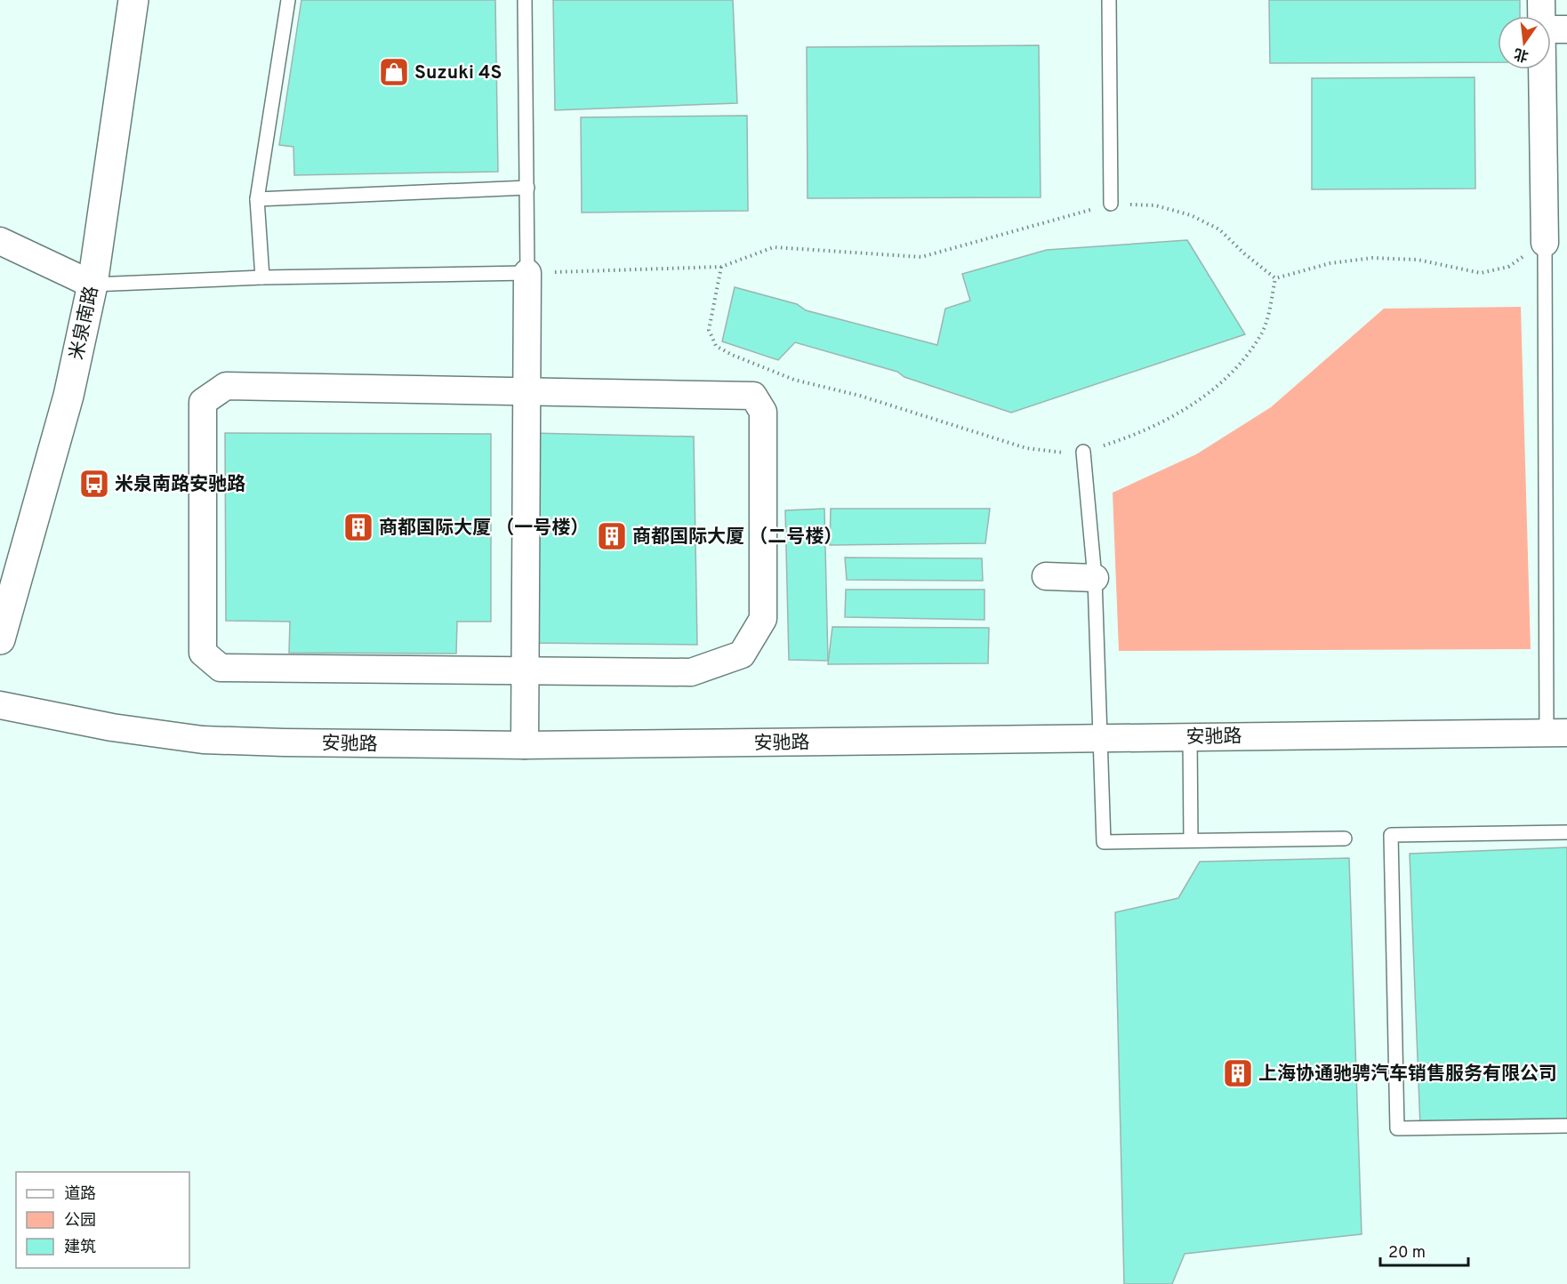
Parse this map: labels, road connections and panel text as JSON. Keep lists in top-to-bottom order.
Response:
{
  "streets": {
    "main road": ["米泉南路"],
    "street": ["安驰路"]
  },
  "places": {
    "shop": ["Suzuki 4S"],
    "bus stop": ["米泉南路安驰路"],
    "building": ["商都国际大厦 （一号楼）", "商都国际大厦 （二号楼）", "上海协通驰骋汽车销售服务有限公司"]
  },
  "legend": ["道路", "公园", "建筑"],
  "scale_bar": "20 m",
  "north": "bottom"
}
